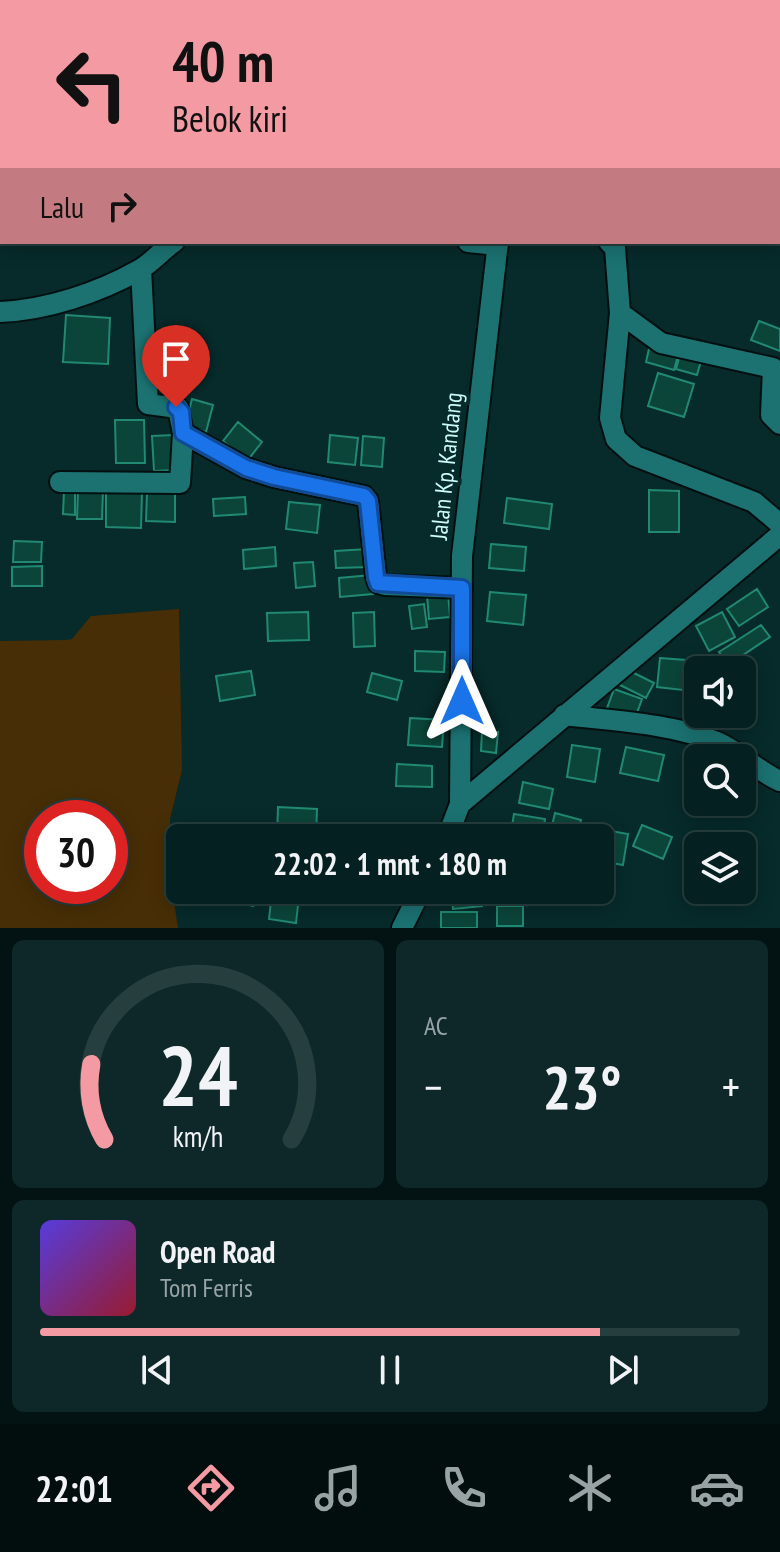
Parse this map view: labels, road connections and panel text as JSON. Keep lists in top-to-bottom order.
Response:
{
  "streets": {
    "street": ["Jalan Kp. Kandang"]
  },
  "page": {
    "turn": ["40 m", "Belok kiri"],
    "then": "Lalu",
    "limit": "30",
    "trip": "22:02 · 1 mnt · 180 m",
    "tile": "AC",
    "heat": ["−", "23°", "+"],
    "song": ["Open Road", "Tom Ferris"],
    "tabs": "22:01",
    "gauge": ["24", "km/h"]
  }
}
